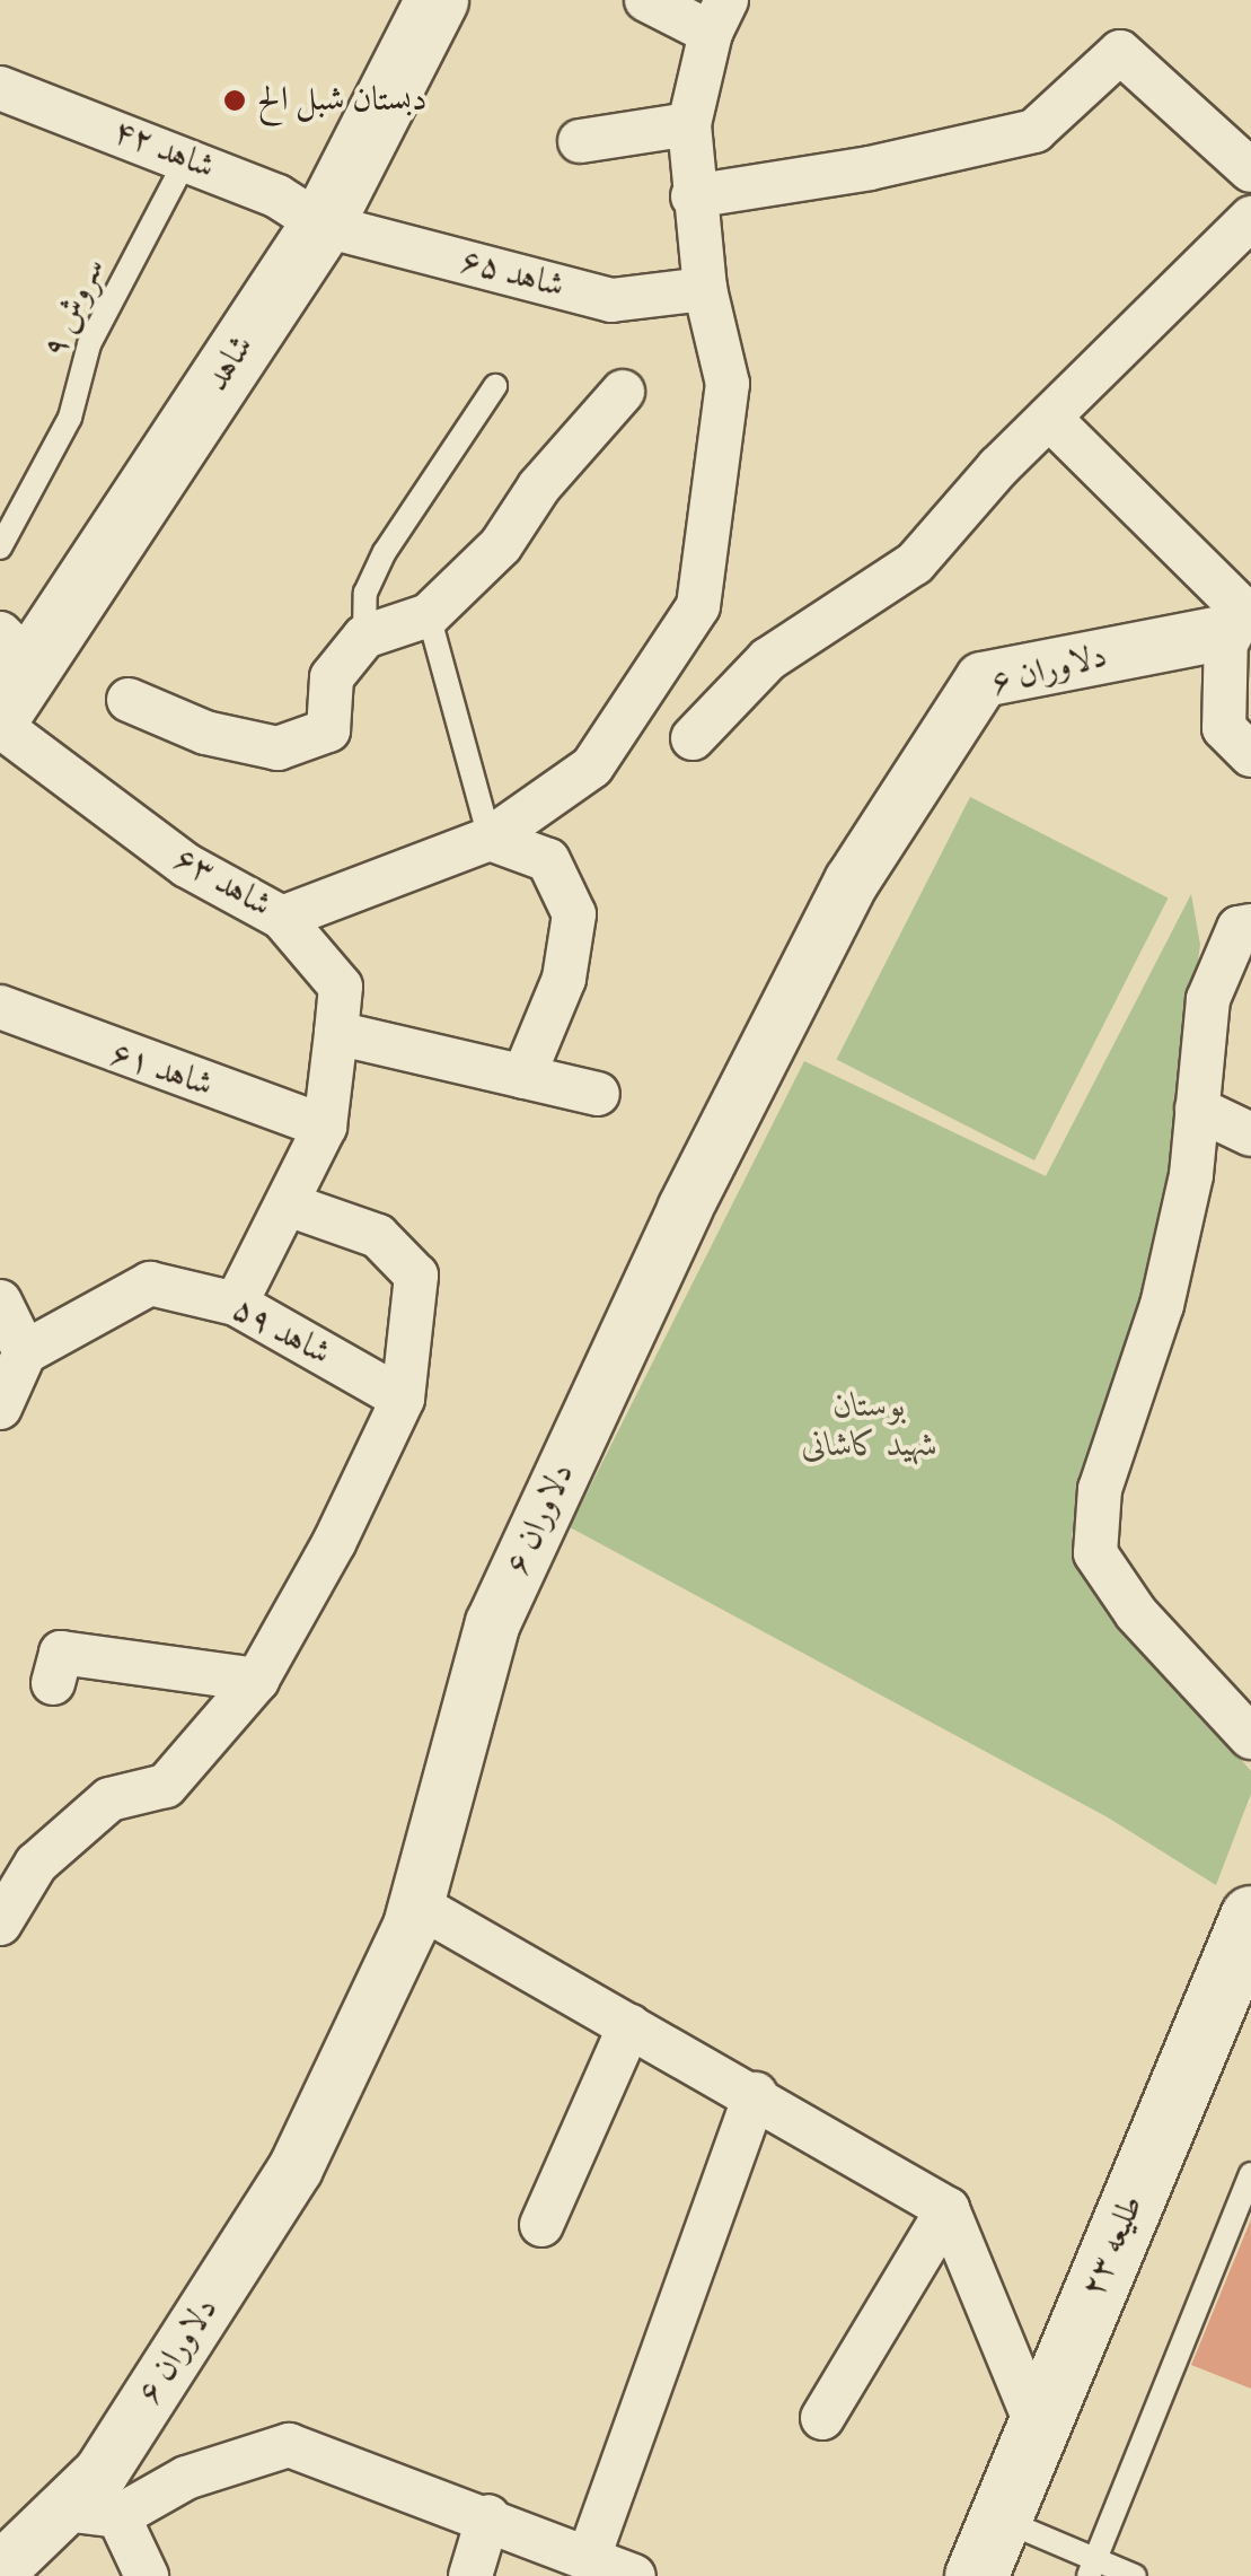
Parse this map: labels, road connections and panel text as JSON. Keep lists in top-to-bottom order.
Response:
{
  "streets": {
    "main road": ["شاهد", "طلیعه ۲۳"],
    "street": [
      "شاهد ۴۲",
      "شاهد ۶۵",
      "دلاوران ۶",
      "شاهد ۶۳",
      "شاهد ۶۱",
      "شاهد ۵۹"
    ],
    "lane": ["سروش ۹"]
  },
  "crossings": [
    ["شاهد ۴۲", "شاهد ۶۵"],
    ["شاهد ۴۲", "سروش ۹"],
    ["شاهد ۴۲", "شاهد"],
    ["شاهد ۶۵", "شاهد"],
    ["شاهد ۶۳", "شاهد ۶۱"],
    ["شاهد ۶۳", "شاهد ۵۹"]
  ],
  "parks": ["بوستان شهید کاشانی"],
  "places": ["دبستان شبل الح"]
}
